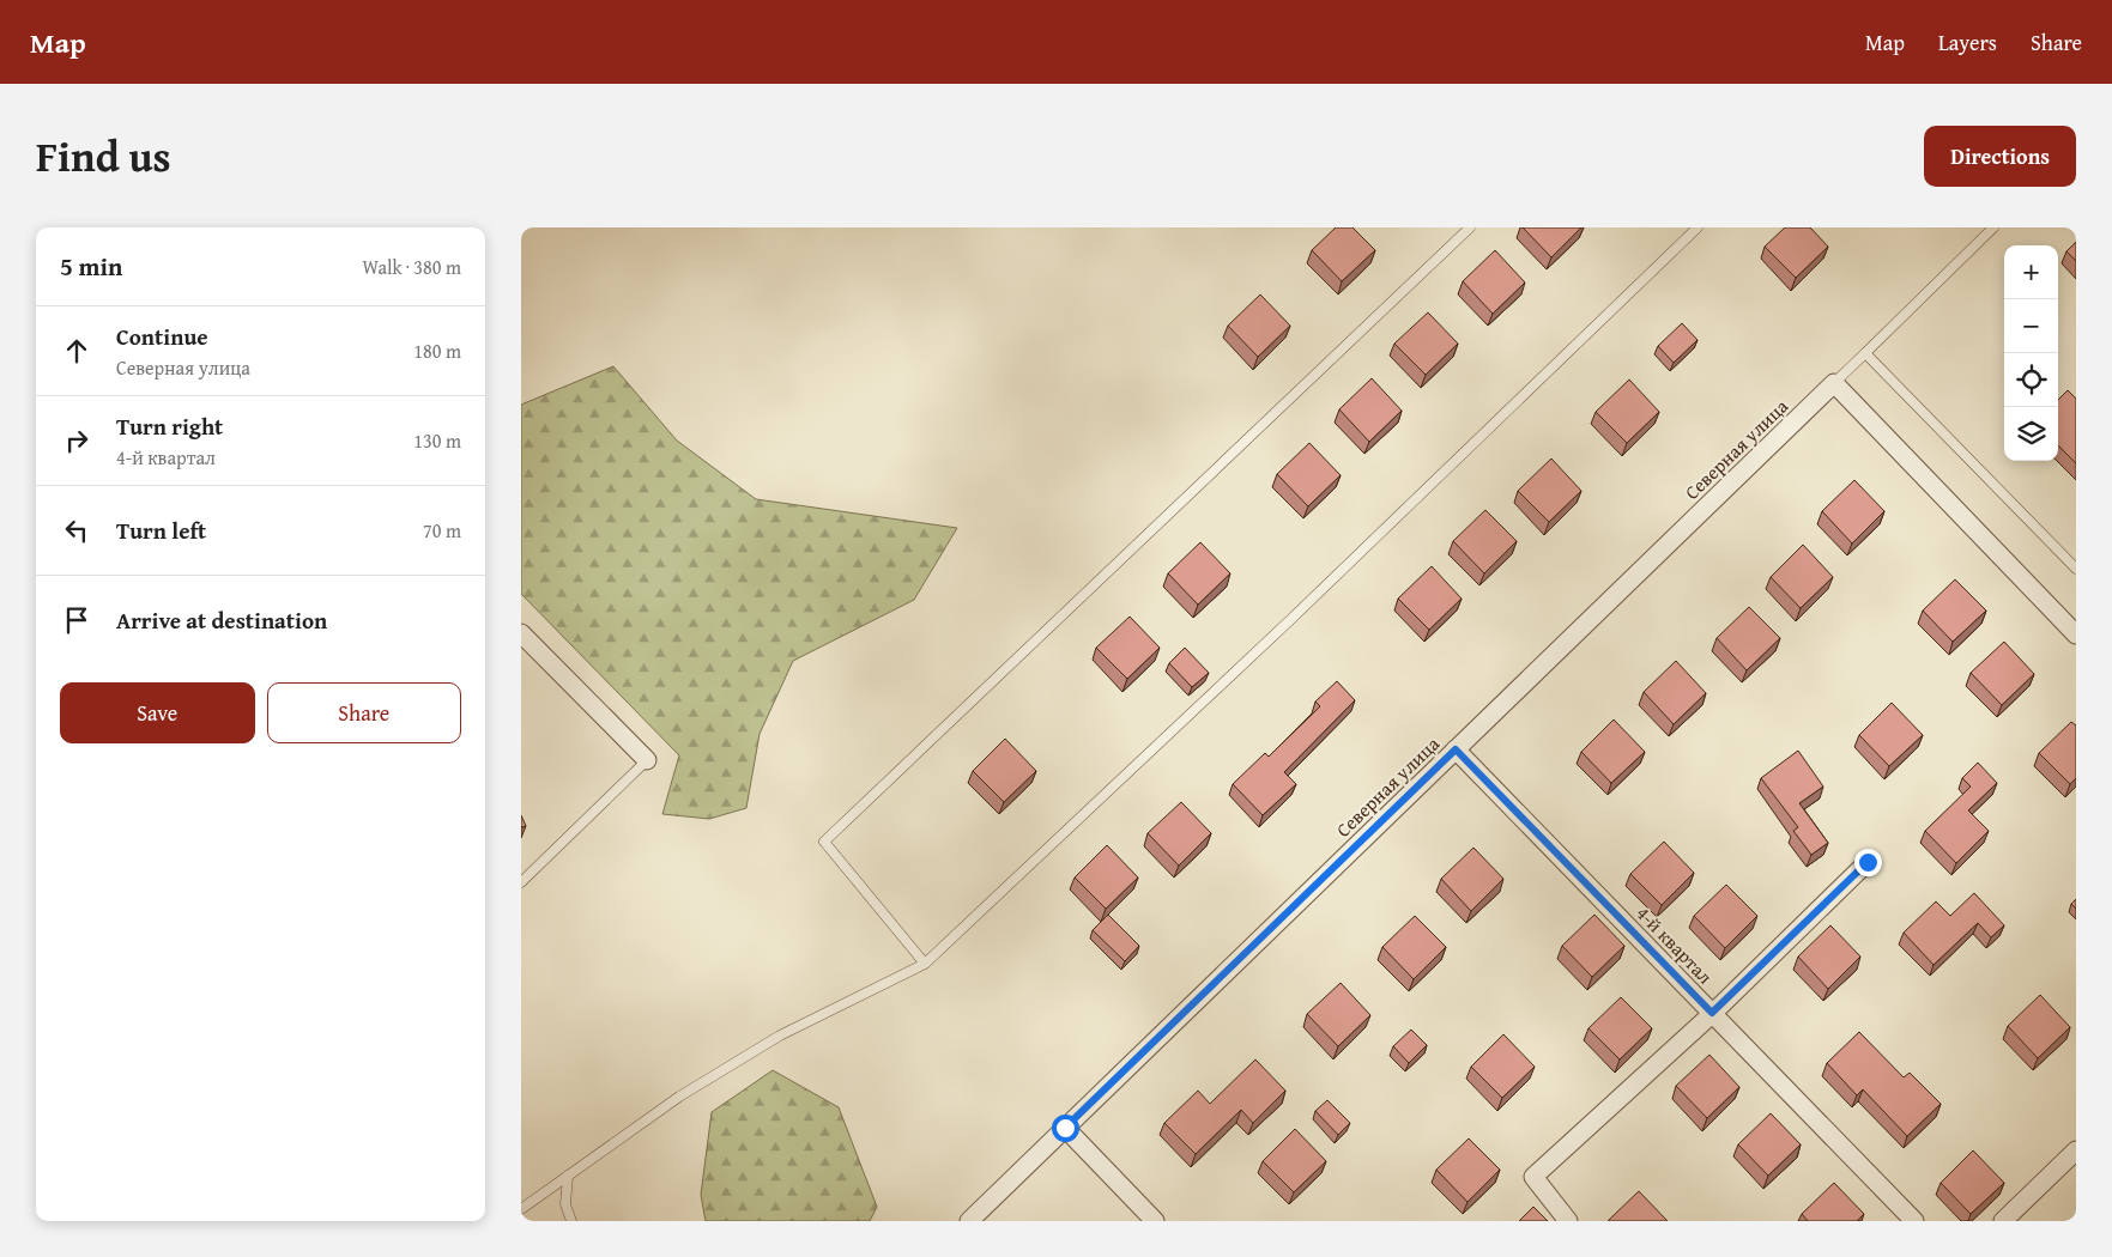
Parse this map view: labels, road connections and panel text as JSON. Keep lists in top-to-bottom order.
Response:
{
  "streets": {
    "street": ["Северная улица", "4-й квартал"]
  },
  "crossings": [
    ["Северная улица", "4-й квартал"]
  ],
  "page": {
    "header": "Map",
    "nav": ["Map", "Layers", "Share"],
    "title": "Find us",
    "buttons": [
      "Directions",
      ["Save", "Share"]
    ],
    "heading": ["5 min", "Walk · 380 m"],
    "map_buttons": ["+", "−"],
    "list": [
      ["Continue", "Северная улица", "180 m"],
      ["Turn right", "4-й квартал", "130 m"],
      ["Turn left", "70 m"],
      "Arrive at destination"
    ]
  }
}
